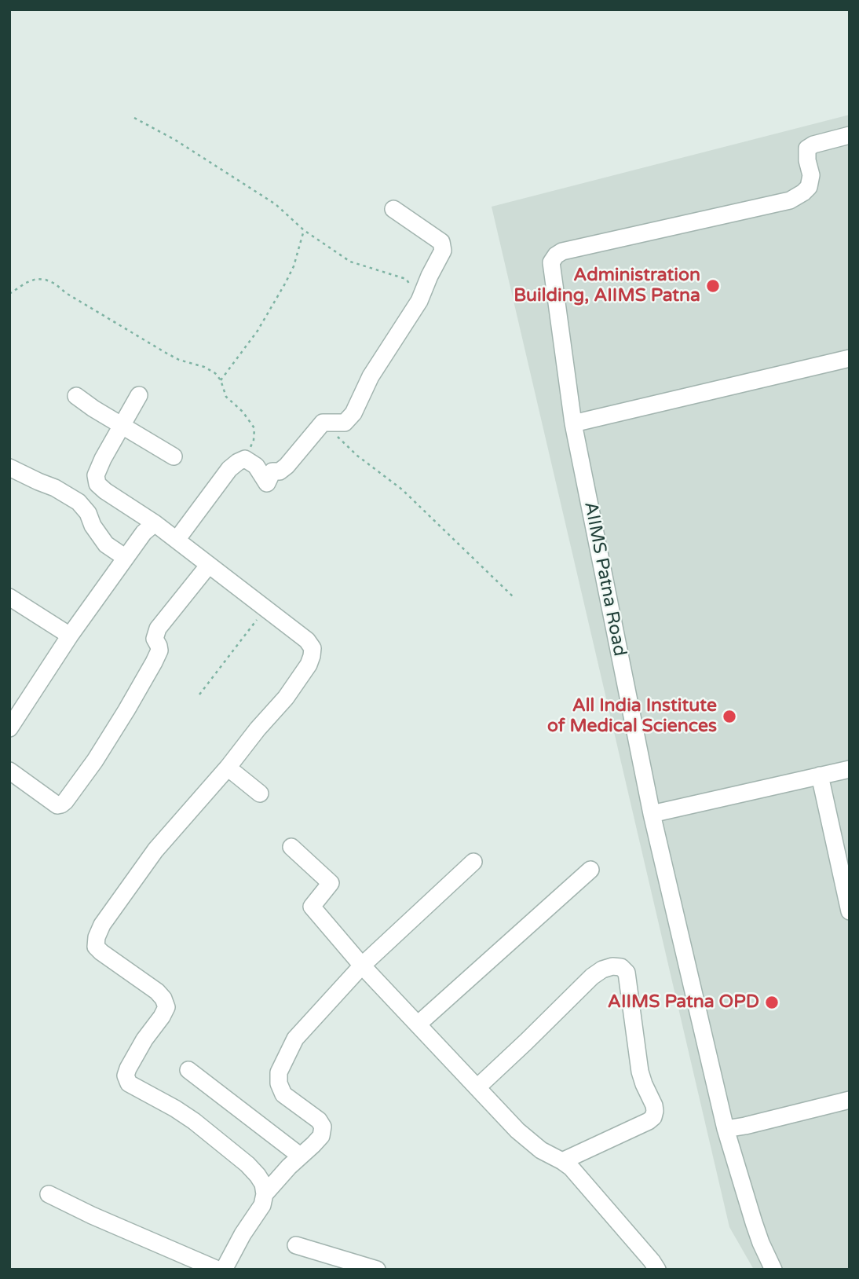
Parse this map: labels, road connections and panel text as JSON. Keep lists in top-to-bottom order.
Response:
{
  "streets": {
    "street": ["AIIMS Patna Road"]
  },
  "places": ["Administration Building, AIIMS Patna", "All India Institute of Medical Sciences", "AIIMS Patna OPD"]
}
